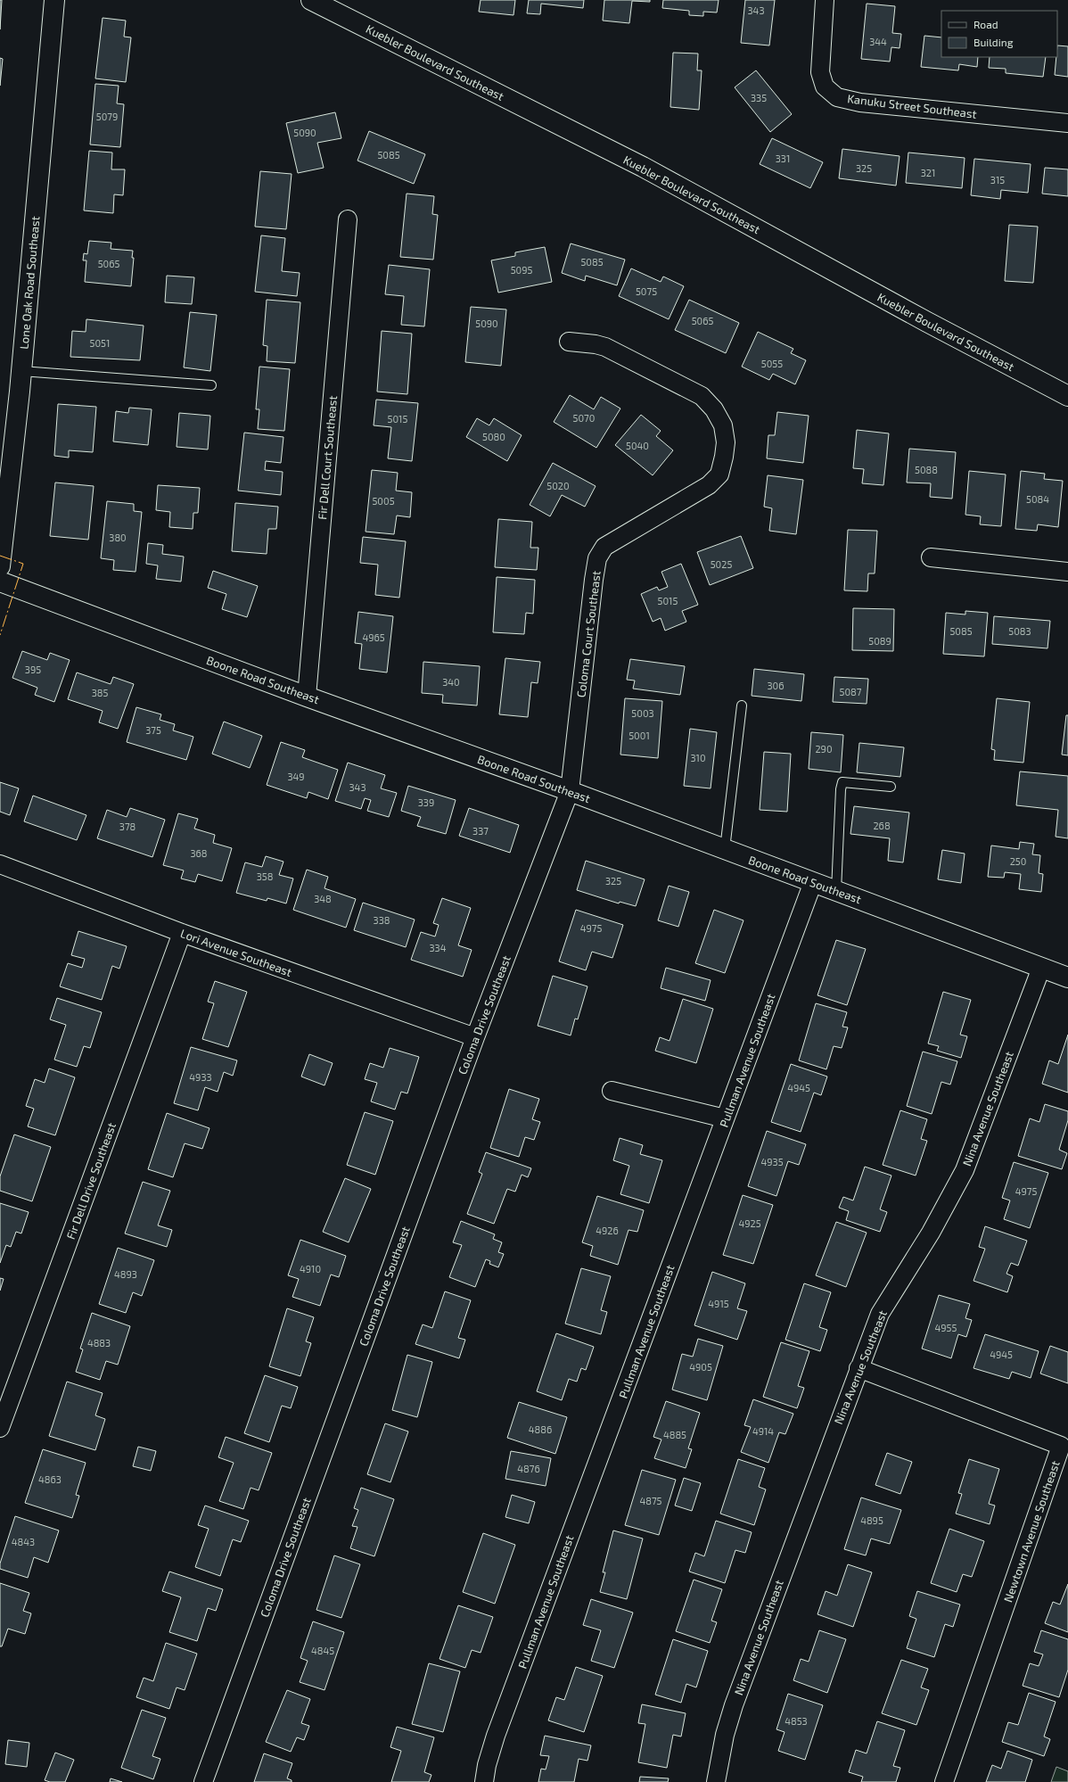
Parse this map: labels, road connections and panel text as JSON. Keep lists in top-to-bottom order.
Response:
{
  "streets": {
    "street": [
      "Kuebler Boulevard Southeast",
      "Kanuku Street Southeast",
      "Lone Oak Road Southeast",
      "Fir Dell Court Southeast",
      "Coloma Court Southeast",
      "Boone Road Southeast",
      "Lori Avenue Southeast",
      "Coloma Drive Southeast",
      "Pullman Avenue Southeast",
      "Nina Avenue Southeast",
      "Fir Dell Drive Southeast",
      "Newtown Avenue Southeast"
    ]
  },
  "crossings": [
    ["Fir Dell Court Southeast", "Boone Road Southeast"],
    ["Coloma Court Southeast", "Boone Road Southeast"],
    ["Coloma Court Southeast", "Coloma Drive Southeast"],
    ["Boone Road Southeast", "Coloma Drive Southeast"],
    ["Boone Road Southeast", "Pullman Avenue Southeast"],
    ["Boone Road Southeast", "Nina Avenue Southeast"],
    ["Lori Avenue Southeast", "Coloma Drive Southeast"],
    ["Lori Avenue Southeast", "Fir Dell Drive Southeast"],
    ["Nina Avenue Southeast", "Newtown Avenue Southeast"]
  ],
  "house_numbers": [
    "343",
    "344",
    "335",
    "5079",
    "5090",
    "5085",
    "331",
    "325",
    "321",
    "315",
    "5085",
    "5065",
    "5095",
    "5075",
    "5065",
    "5090",
    "5051",
    "5055",
    "5070",
    "5015",
    "5080",
    "5040",
    "5088",
    "5020",
    "5084",
    "5005",
    "380",
    "5025",
    "5015",
    "5085",
    "5083",
    "4965",
    "5089",
    "395",
    "340",
    "306",
    "5087",
    "385",
    "5003",
    "375",
    "5001",
    "290",
    "310",
    "349",
    "343",
    "339",
    "268",
    "378",
    "337",
    "368",
    "250",
    "358",
    "325",
    "348",
    "338",
    "4975",
    "334",
    "4933",
    "4945",
    "4935",
    "4975",
    "4925",
    "4926",
    "4910",
    "4893",
    "4915",
    "4955",
    "4883",
    "4945",
    "4905",
    "4886",
    "4914",
    "4885",
    "4876",
    "4863",
    "4875",
    "4895",
    "4843",
    "4845",
    "4853"
  ],
  "legend": ["Road", "Building"]
}
